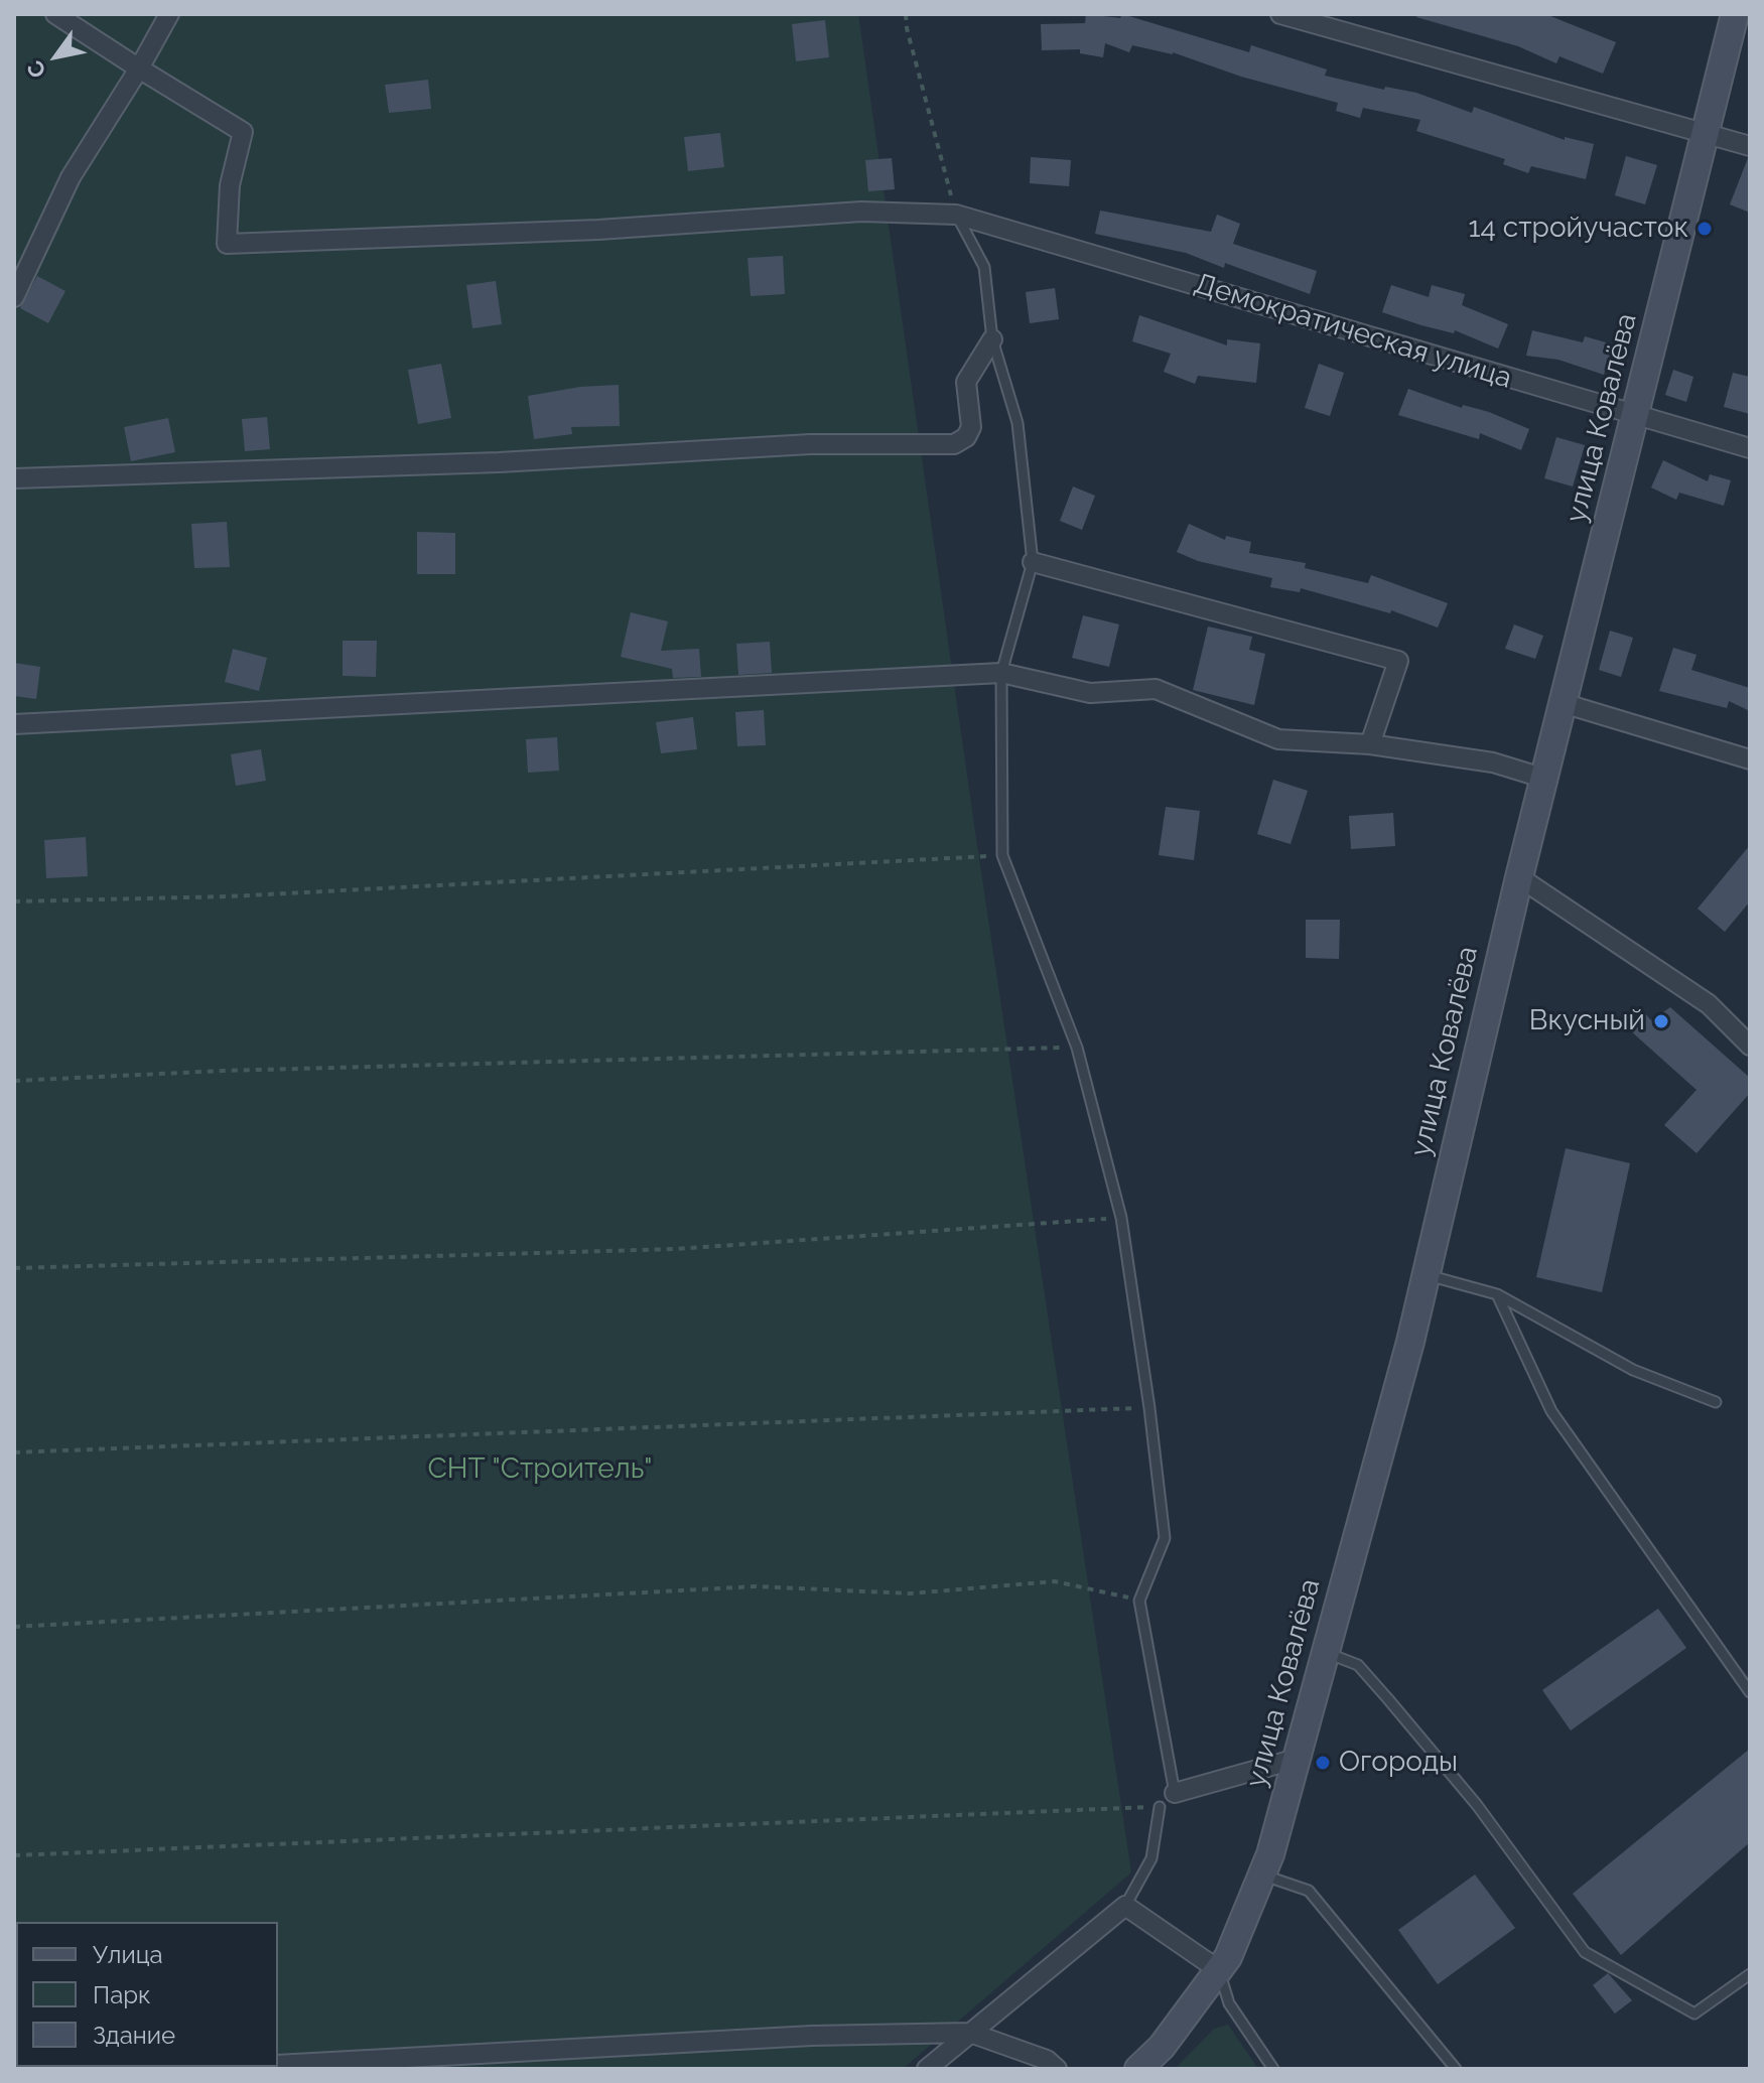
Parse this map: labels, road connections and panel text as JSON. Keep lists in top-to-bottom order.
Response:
{
  "streets": {
    "street": ["Демократическая улица", "улица Ковалёва"]
  },
  "crossings": [
    ["Демократическая улица", "улица Ковалёва"]
  ],
  "parks": ["СНТ \"Строитель\""],
  "places": ["14 стройучасток", "Вкусный", "Огороды"],
  "legend": ["Улица", "Парк", "Здание"],
  "north": "bottom left"
}
